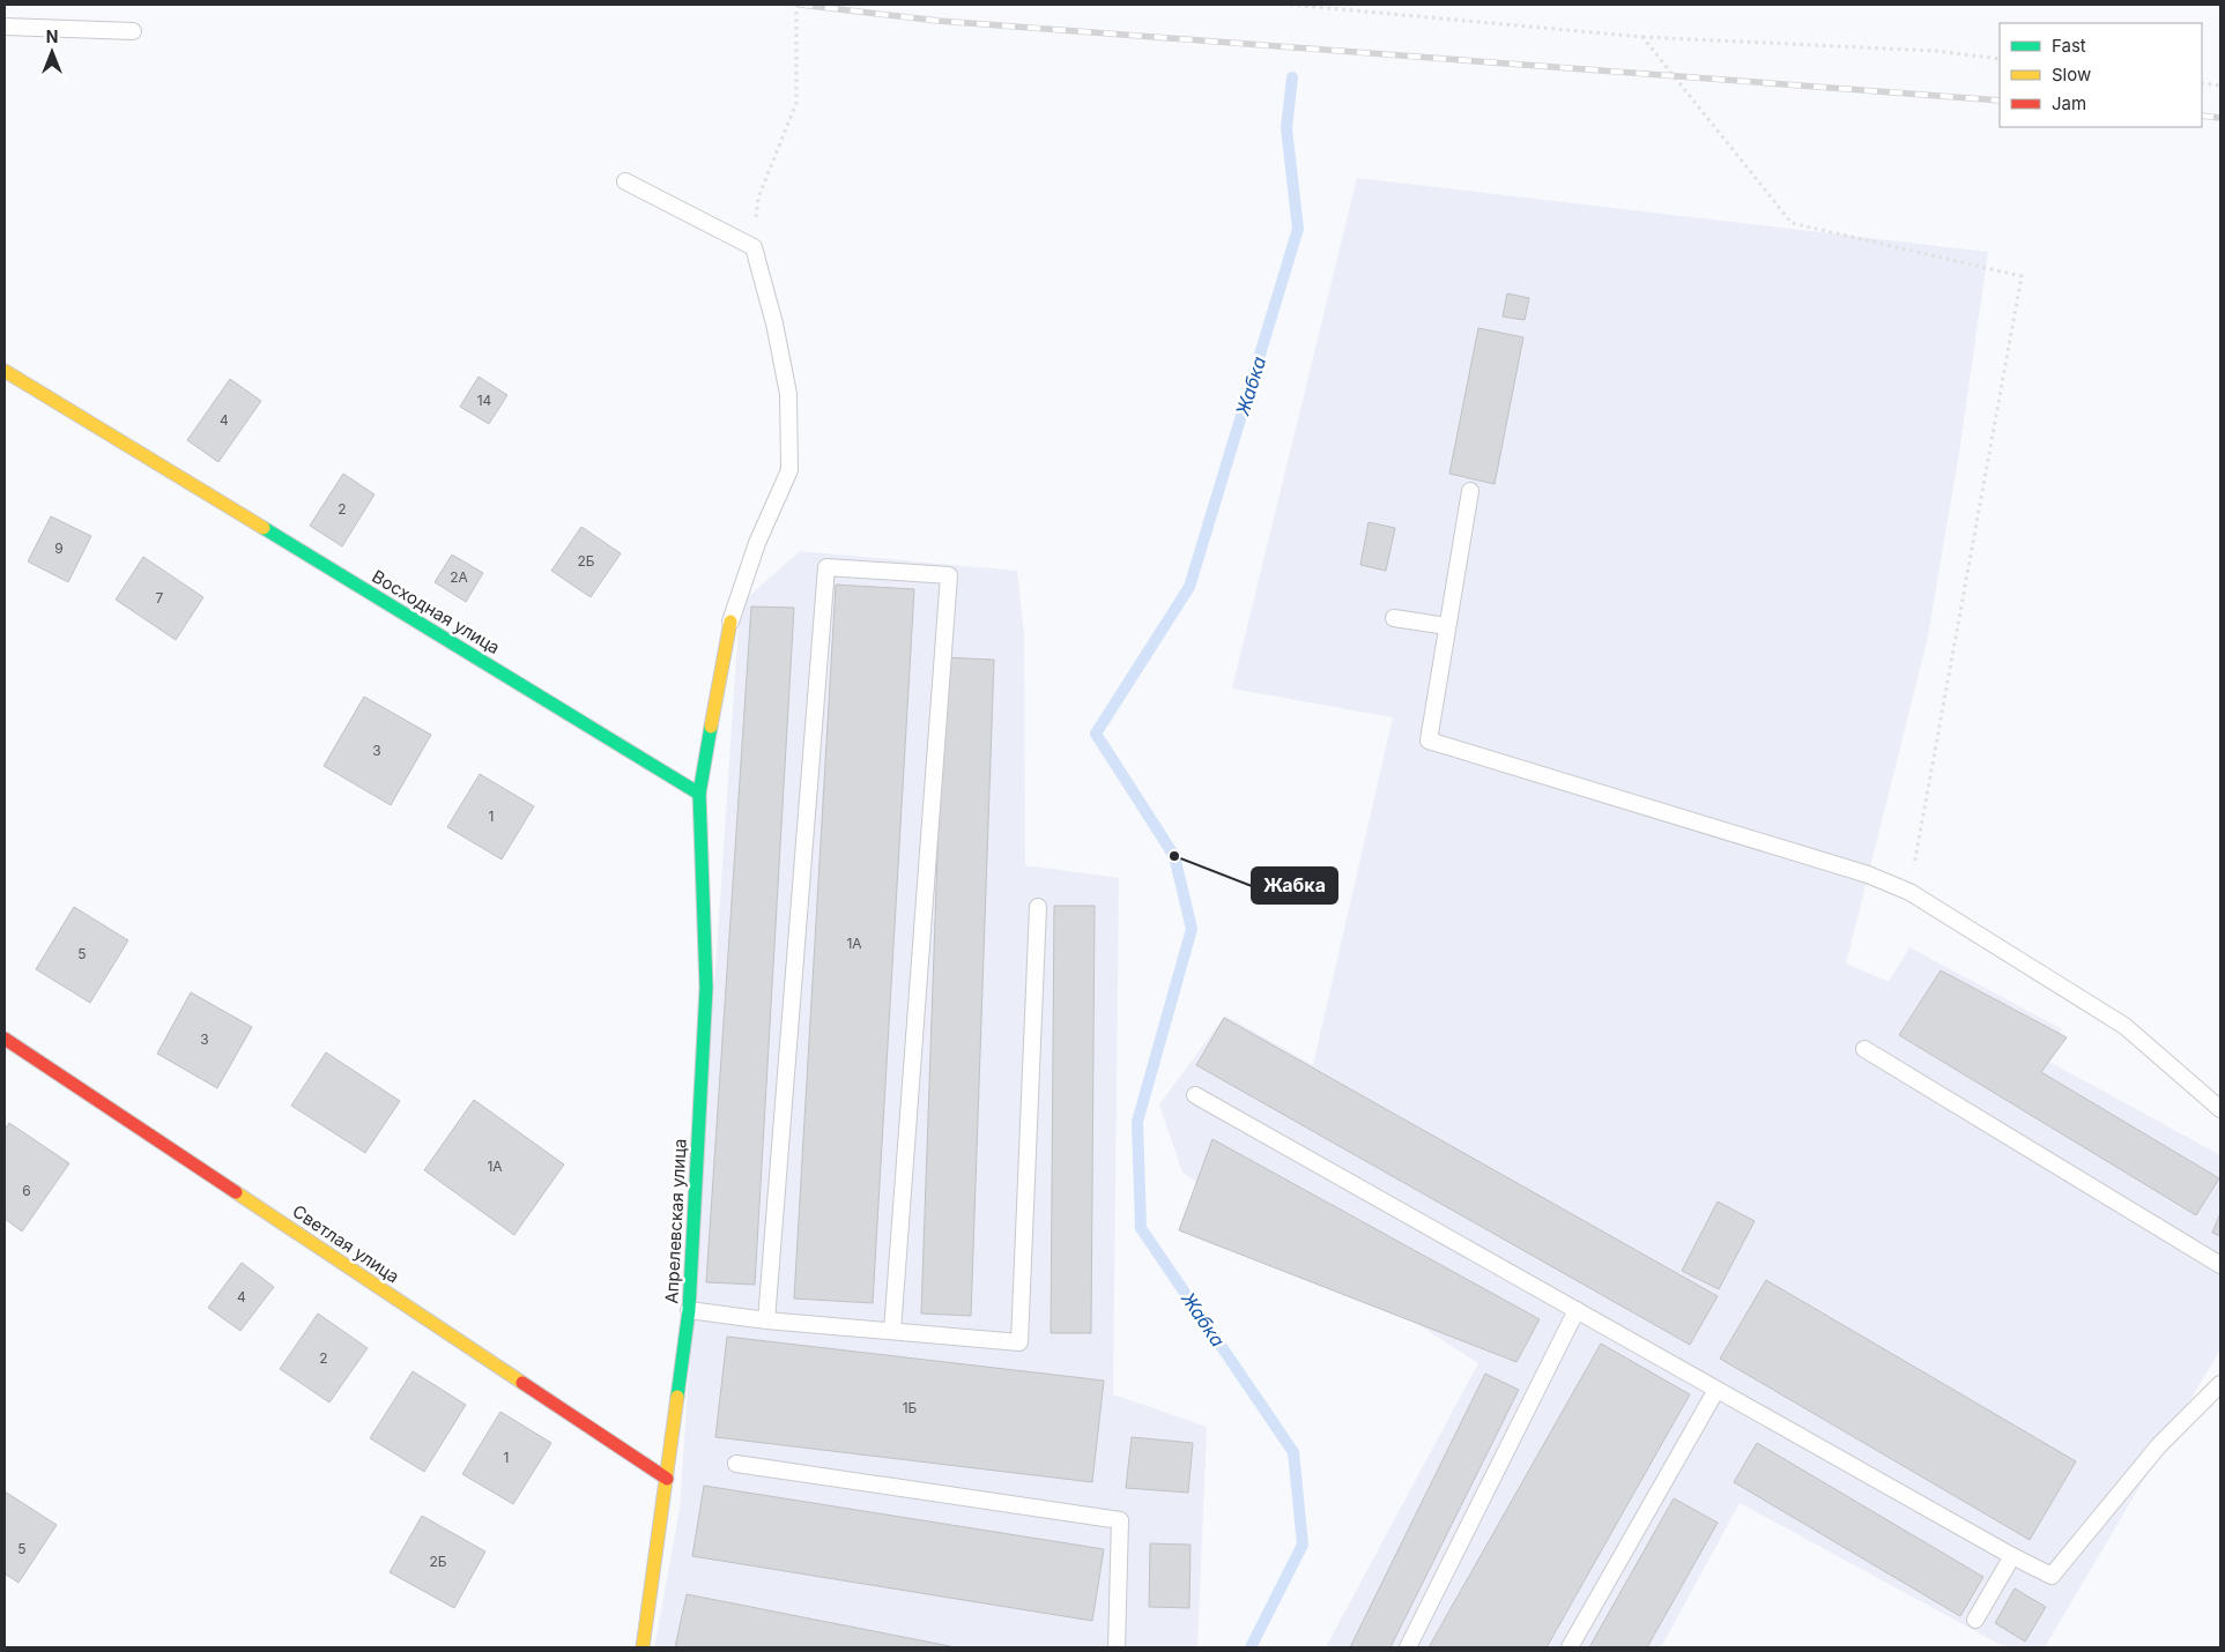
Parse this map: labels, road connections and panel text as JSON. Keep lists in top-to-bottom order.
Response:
{
  "streets": {
    "street": ["Восходная улица", "Апрелевская улица", "Светлая улица"]
  },
  "crossings": [
    ["Восходная улица", "Апрелевская улица"],
    ["Апрелевская улица", "Светлая улица"]
  ],
  "water": ["Жабка"],
  "places": ["Жабка"],
  "house_numbers": [
    "14",
    "4",
    "2",
    "9",
    "2Б",
    "2А",
    "7",
    "3",
    "1",
    "1А",
    "5",
    "3",
    "1А",
    "6",
    "4",
    "2",
    "1Б",
    "1",
    "5",
    "2Б"
  ],
  "legend": ["Fast", "Slow", "Jam"],
  "north": "top"
}
